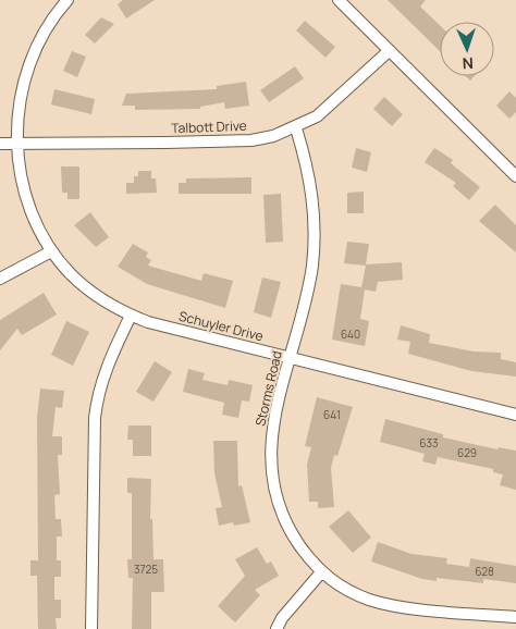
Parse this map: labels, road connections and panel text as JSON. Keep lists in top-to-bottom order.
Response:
{
  "streets": {
    "street": ["Talbott Drive", "Schuyler Drive", "Storms Road"]
  },
  "crossings": [
    ["Talbott Drive", "Schuyler Drive"],
    ["Talbott Drive", "Storms Road"],
    ["Schuyler Drive", "Storms Road"]
  ],
  "house_numbers": [
    "640",
    "641",
    "633",
    "629",
    "3725",
    "628"
  ],
  "north": "bottom"
}
